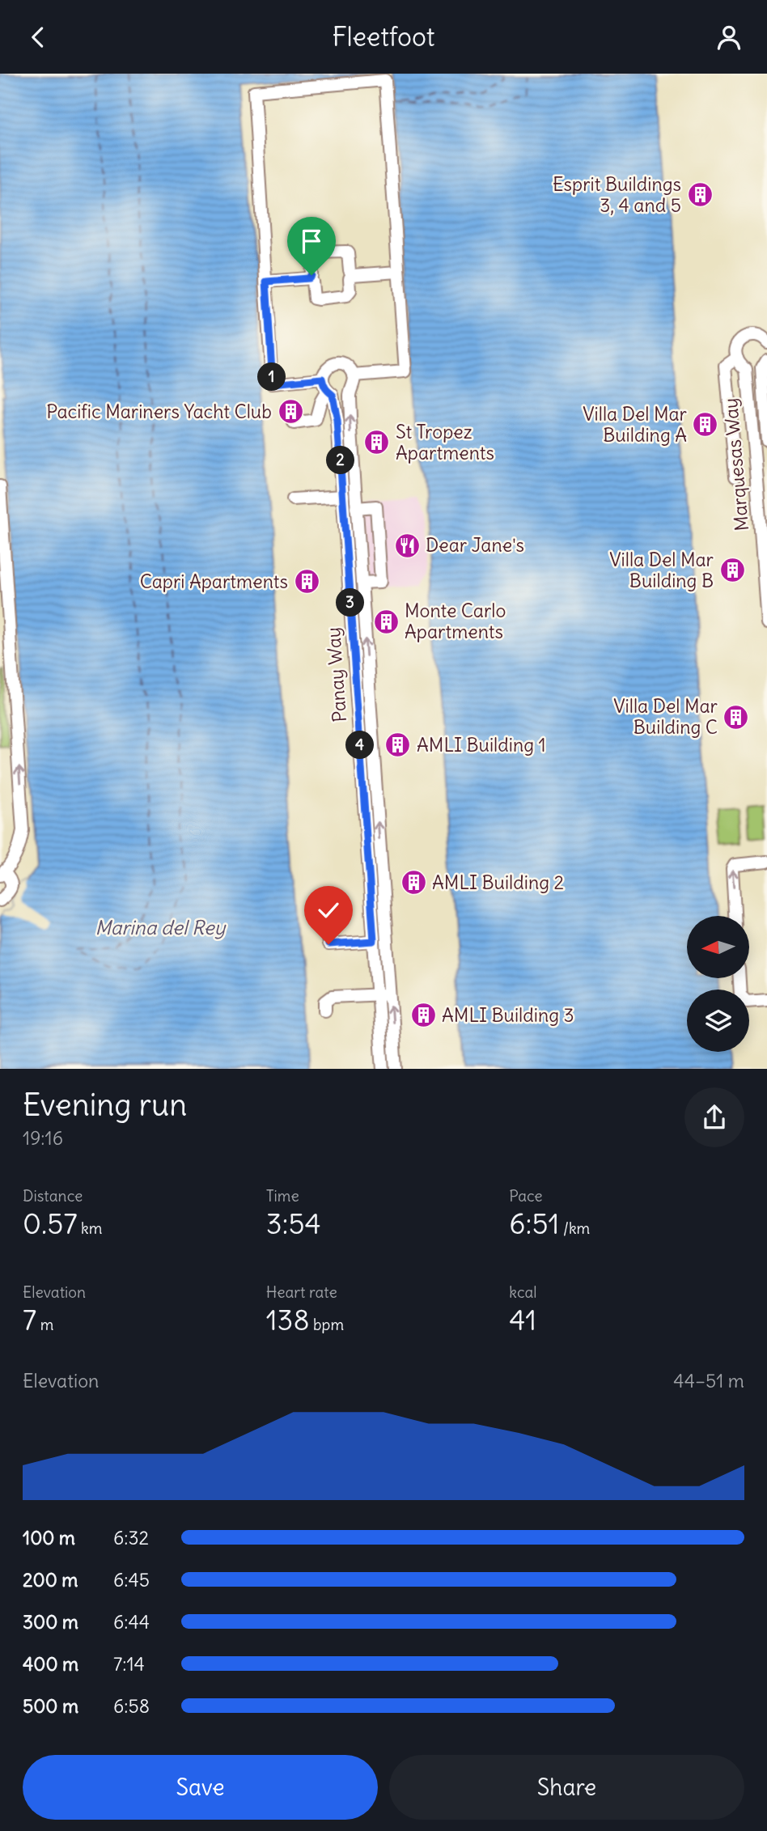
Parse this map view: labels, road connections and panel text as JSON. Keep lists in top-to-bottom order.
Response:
{
  "streets": {
    "street": ["Marquesas Way", "Panay Way"]
  },
  "water": ["Marina del Rey"],
  "places": {
    "building": [
      "Esprit Buildings 3, 4 and 5",
      "Pacific Mariners Yacht Club",
      "Villa Del Mar Building A",
      "St Tropez Apartments",
      "Villa Del Mar Building B",
      "Capri Apartments",
      "Monte Carlo Apartments",
      "Villa Del Mar Building C",
      "AMLI Building 1",
      "AMLI Building 2",
      "AMLI Building 3"
    ],
    "restaurant": ["Dear Jane's"]
  },
  "north": "left",
  "page": {
    "header": "Fleetfoot",
    "pins": [
      "1",
      "2",
      "3",
      "4"
    ],
    "heading": ["Evening run", "19:16"],
    "stats": [
      ["Distance", "0.57 km"],
      ["Time", "3:54"],
      ["Pace", "6:51 /km"],
      ["Elevation", "7 m"],
      ["Heart rate", "138 bpm"],
      ["kcal", "41"]
    ],
    "chart": ["Elevation", "44–51 m"],
    "list": [
      {
        "name": "100 m",
        "note": "6:32"
      },
      {
        "name": "200 m",
        "note": "6:45"
      },
      {
        "name": "300 m",
        "note": "6:44"
      },
      {
        "name": "400 m",
        "note": "7:14"
      },
      {
        "name": "500 m",
        "note": "6:58"
      }
    ],
    "buttons": ["Save", "Share"]
  }
}
